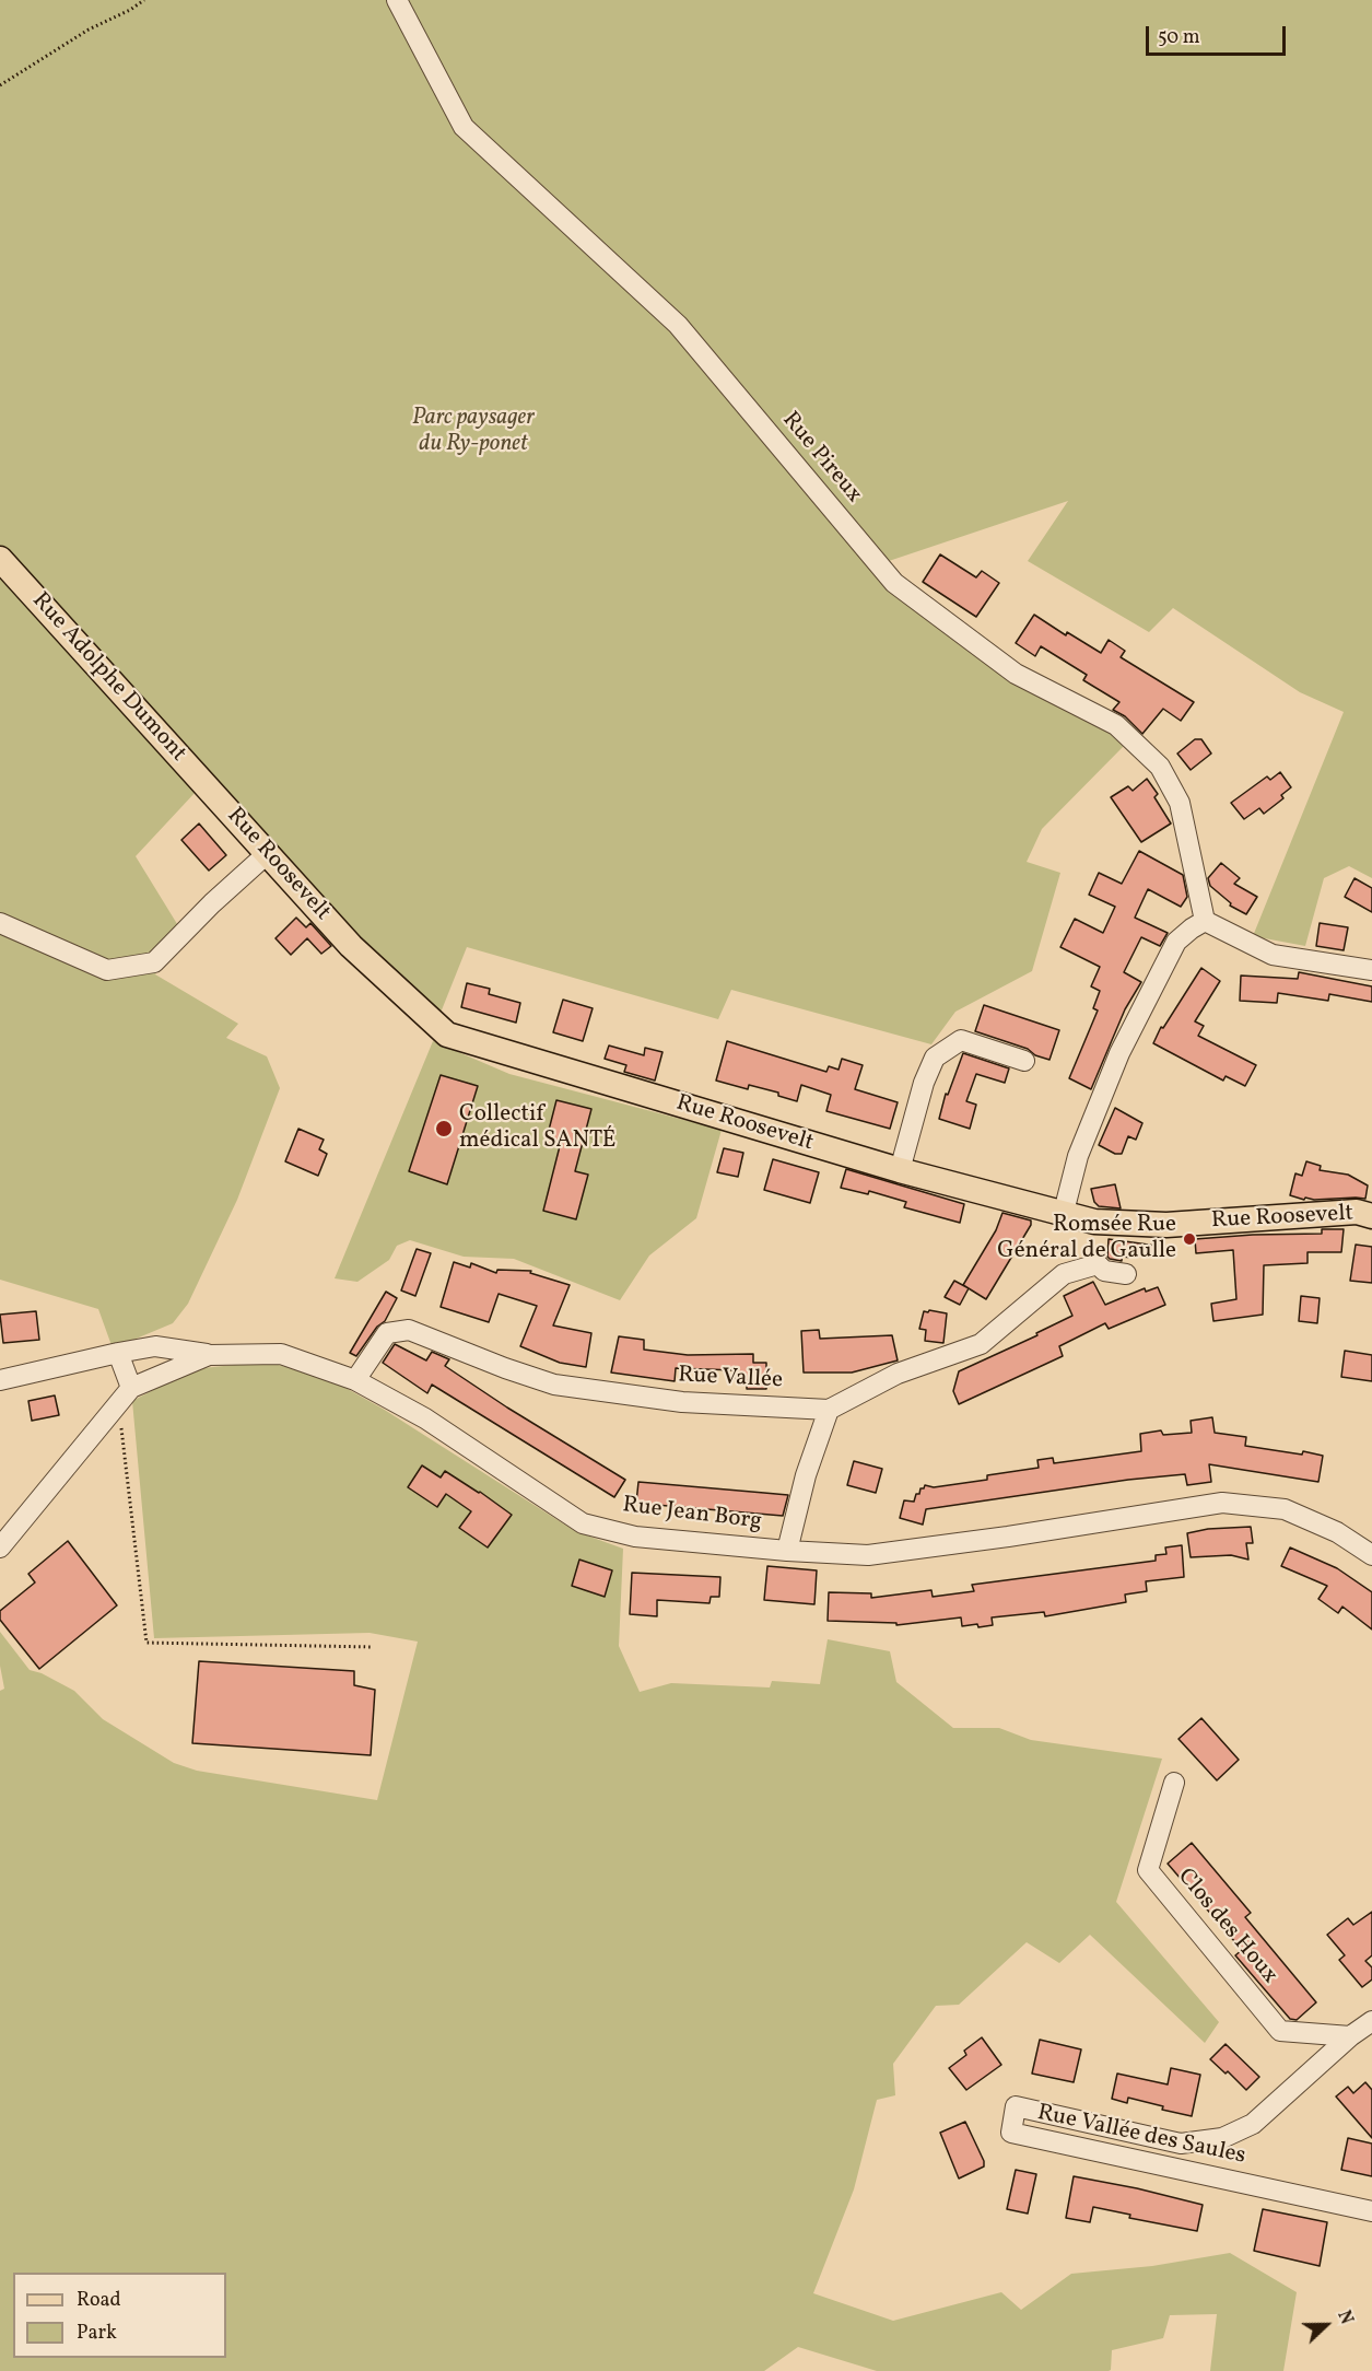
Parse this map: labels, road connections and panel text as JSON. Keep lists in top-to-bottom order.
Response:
{
  "streets": {
    "main road": ["Rue Adolphe Dumont", "Rue Roosevelt"],
    "street": [
      "Rue Pireux",
      "Rue Vallée",
      "Rue Jean Borg",
      "Clos des Houx",
      "Rue Vallée des Saules"
    ]
  },
  "crossings": [
    ["Rue Adolphe Dumont", "Rue Roosevelt"],
    ["Rue Vallée", "Rue Jean Borg"],
    ["Clos des Houx", "Rue Vallée des Saules"]
  ],
  "parks": ["Parc paysager du Ry-ponet"],
  "places": ["Collectif médical SANTÉ", "Romsée Rue Général de Gaulle"],
  "legend": ["Road", "Park"],
  "scale_bar": "50 m",
  "north": "right"
}
